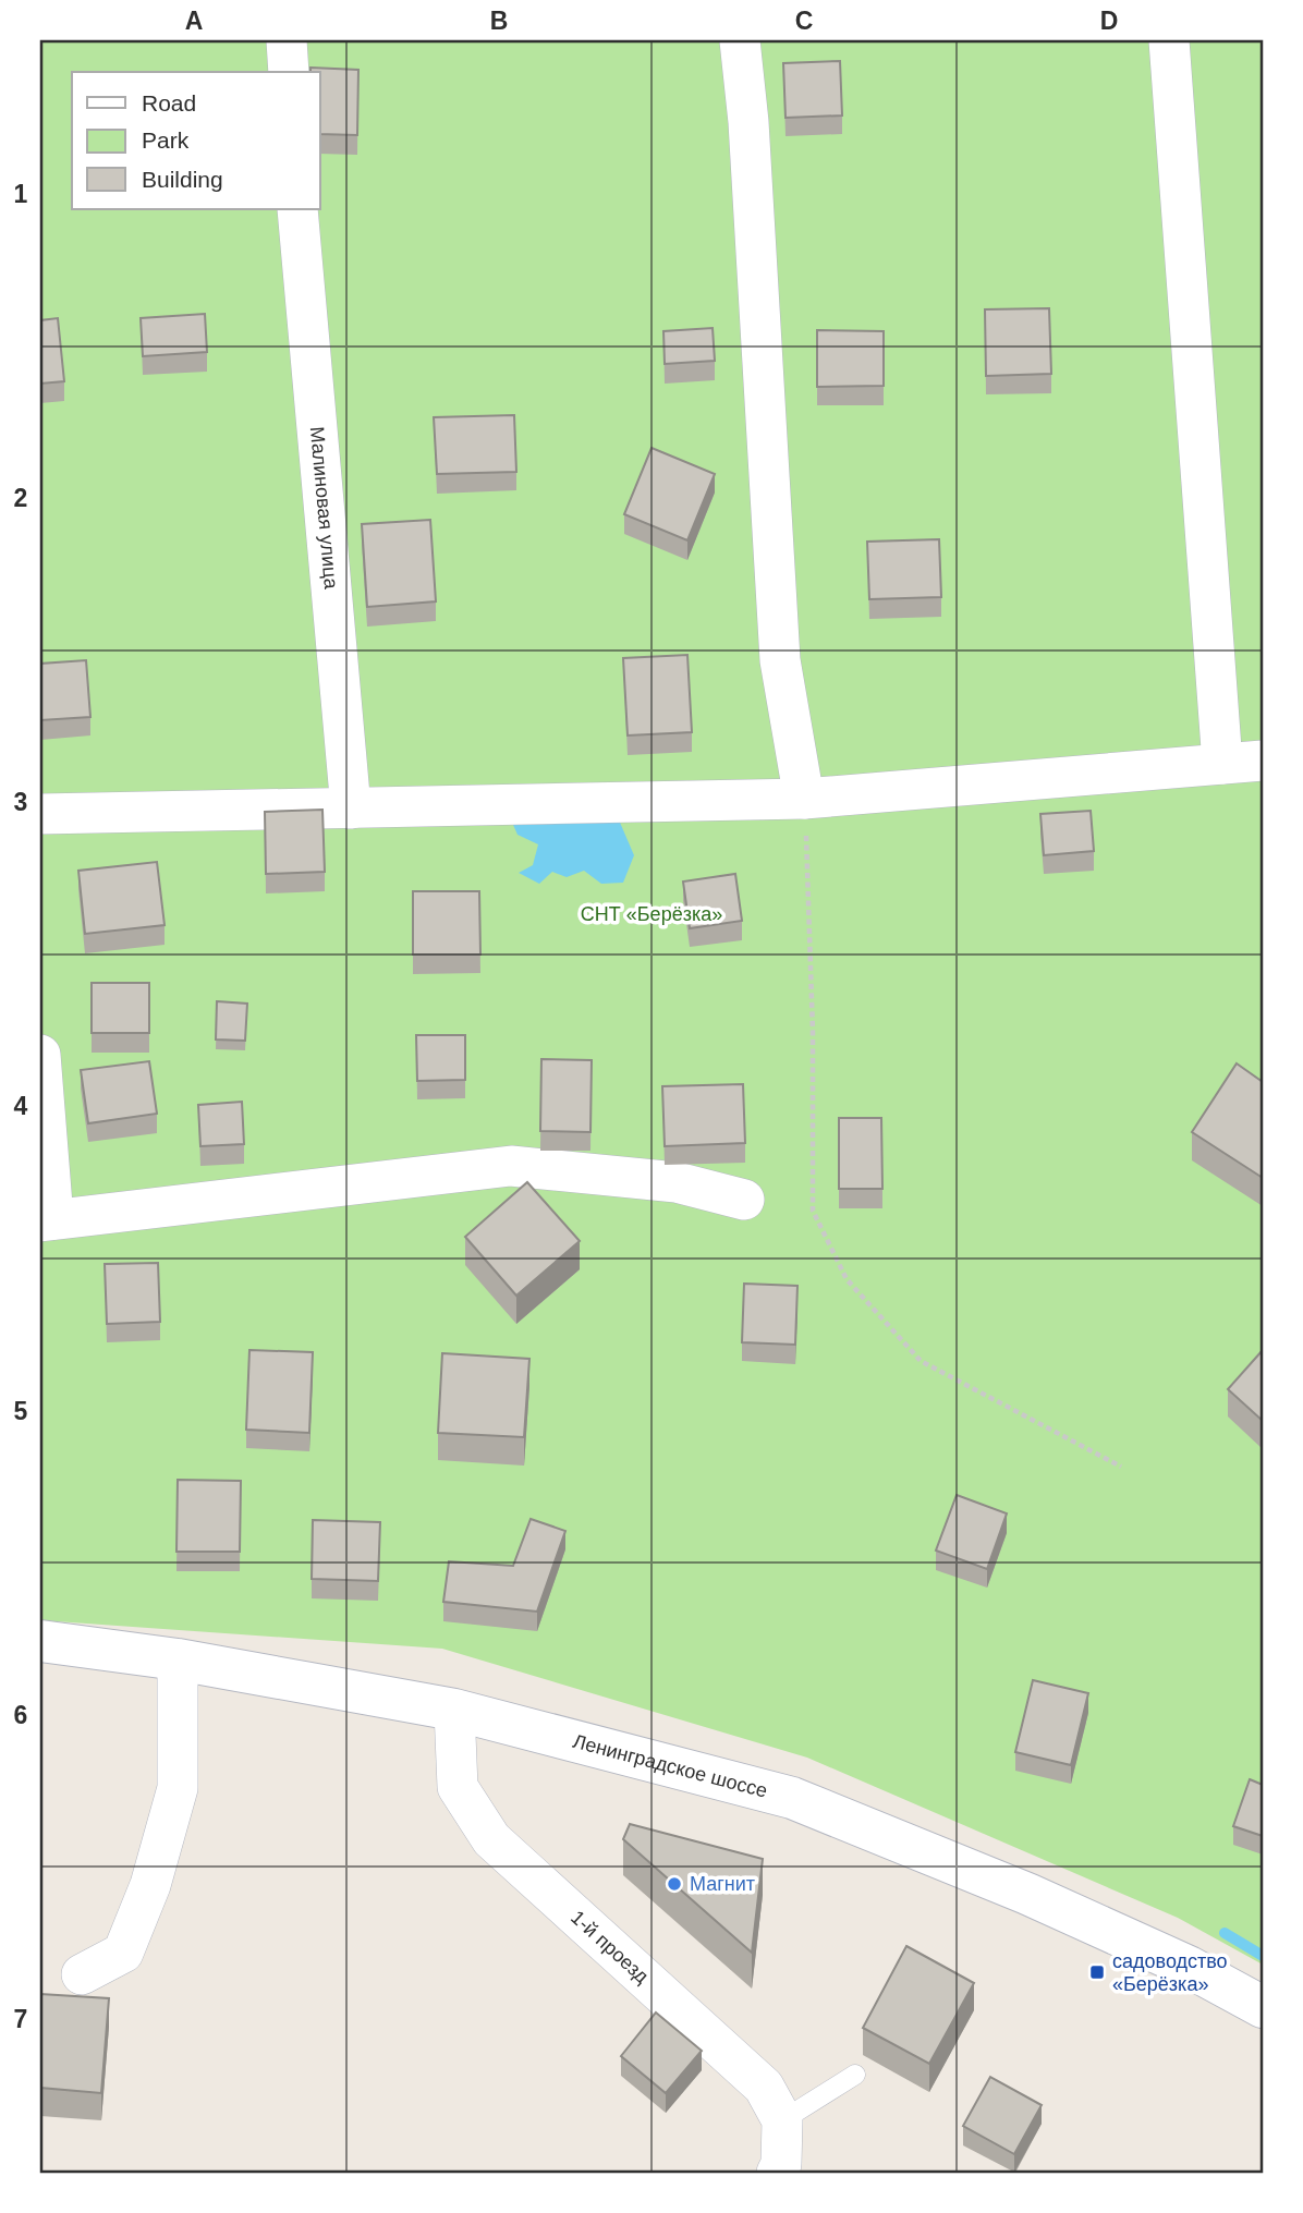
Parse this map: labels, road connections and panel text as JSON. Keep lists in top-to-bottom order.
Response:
{
  "streets": {
    "main road": ["Ленинградское шоссе"],
    "street": ["Малиновая улица", "1-й проезд"]
  },
  "crossings": [
    ["Ленинградское шоссе", "1-й проезд"]
  ],
  "parks": ["СНТ «Берёзка»"],
  "places": {
    "other": ["Магнит"],
    "transit": ["садоводство «Берёзка»"]
  },
  "legend": ["Road", "Park", "Building"],
  "grid": {
    "columns": [
      "A",
      "B",
      "C",
      "D"
    ],
    "rows": [
      "1",
      "2",
      "3",
      "4",
      "5",
      "6",
      "7"
    ]
  }
}
